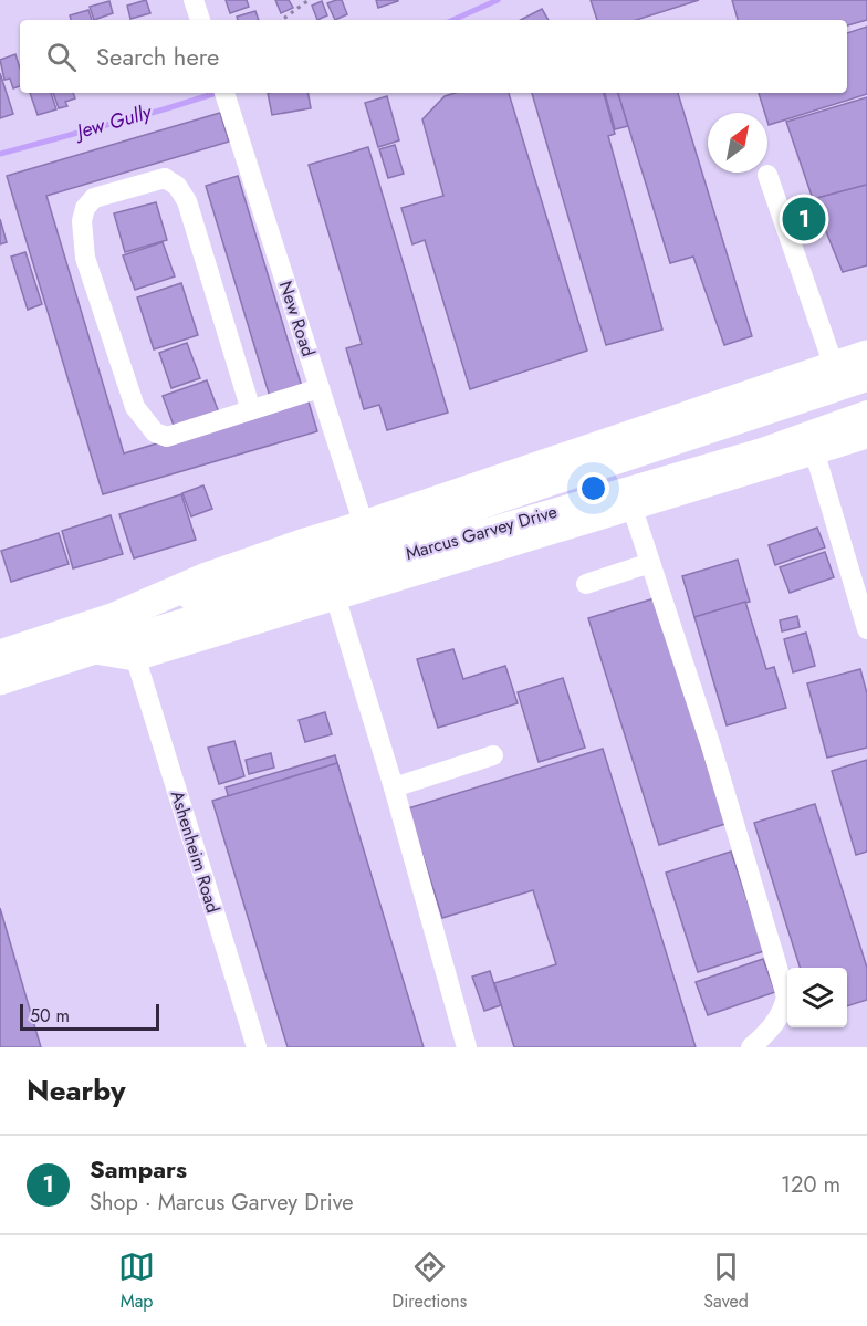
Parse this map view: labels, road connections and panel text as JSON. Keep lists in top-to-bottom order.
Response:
{
  "streets": {
    "highway": ["Marcus Garvey Drive"],
    "street": ["New Road", "Ashenheim Road"]
  },
  "crossings": [
    ["New Road", "Marcus Garvey Drive"],
    ["Marcus Garvey Drive", "Ashenheim Road"]
  ],
  "water": ["Jew Gully"],
  "scale_bar": "50 m",
  "north": "top right",
  "page": {
    "search": "Search here",
    "pins": "1",
    "scale": "50 m",
    "heading": "Nearby",
    "list": [
      {
        "mark": "1",
        "name": "Sampars",
        "note": "Shop · Marcus Garvey Drive",
        "value": "120 m"
      }
    ],
    "nav": ["Map", "Directions", "Saved"]
  }
}
